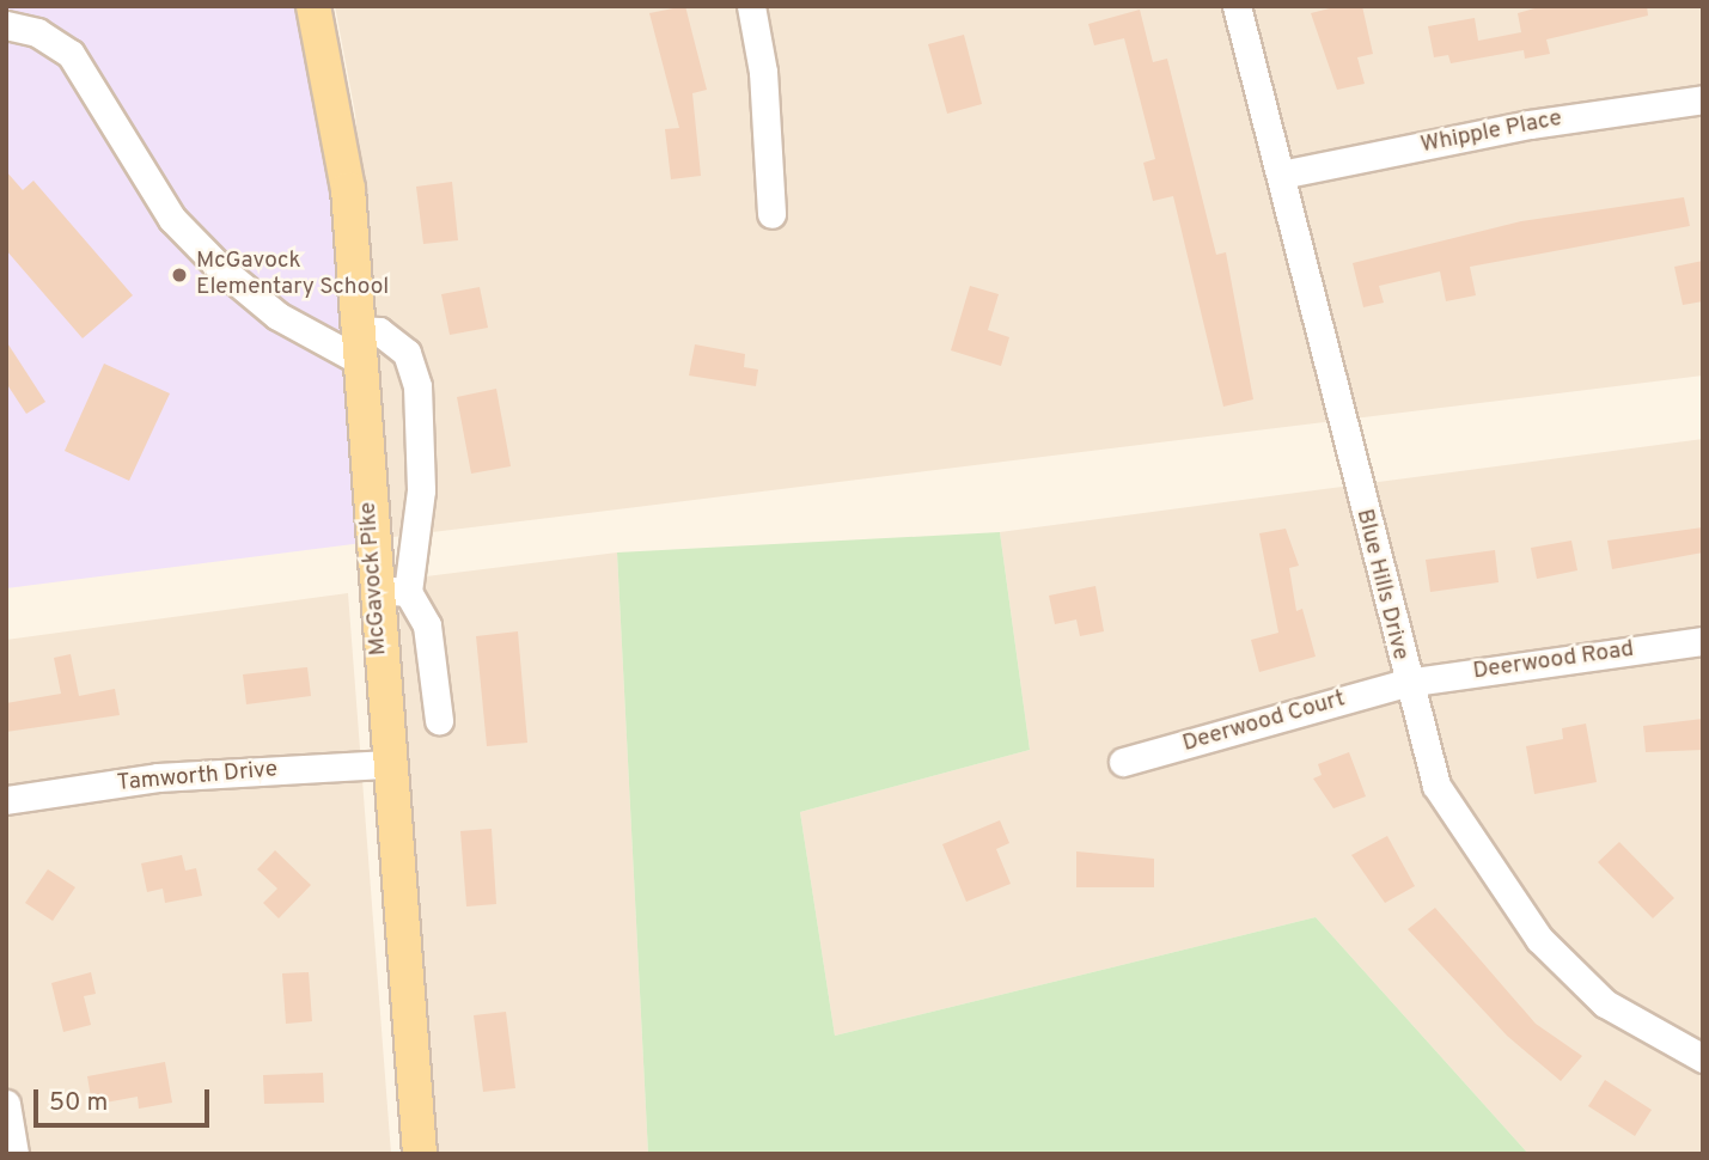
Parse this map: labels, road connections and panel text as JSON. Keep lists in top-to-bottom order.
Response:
{
  "streets": {
    "main road": ["McGavock Pike"],
    "street": [
      "Whipple Place",
      "Blue Hills Drive",
      "Deerwood Road",
      "Deerwood Court",
      "Tamworth Drive"
    ]
  },
  "crossings": [
    ["Whipple Place", "Blue Hills Drive"],
    ["McGavock Pike", "Tamworth Drive"],
    ["Blue Hills Drive", "Deerwood Road"],
    ["Blue Hills Drive", "Deerwood Court"],
    ["Deerwood Road", "Deerwood Court"]
  ],
  "places": ["McGavock Elementary School"],
  "scale_bar": "50 m"
}
